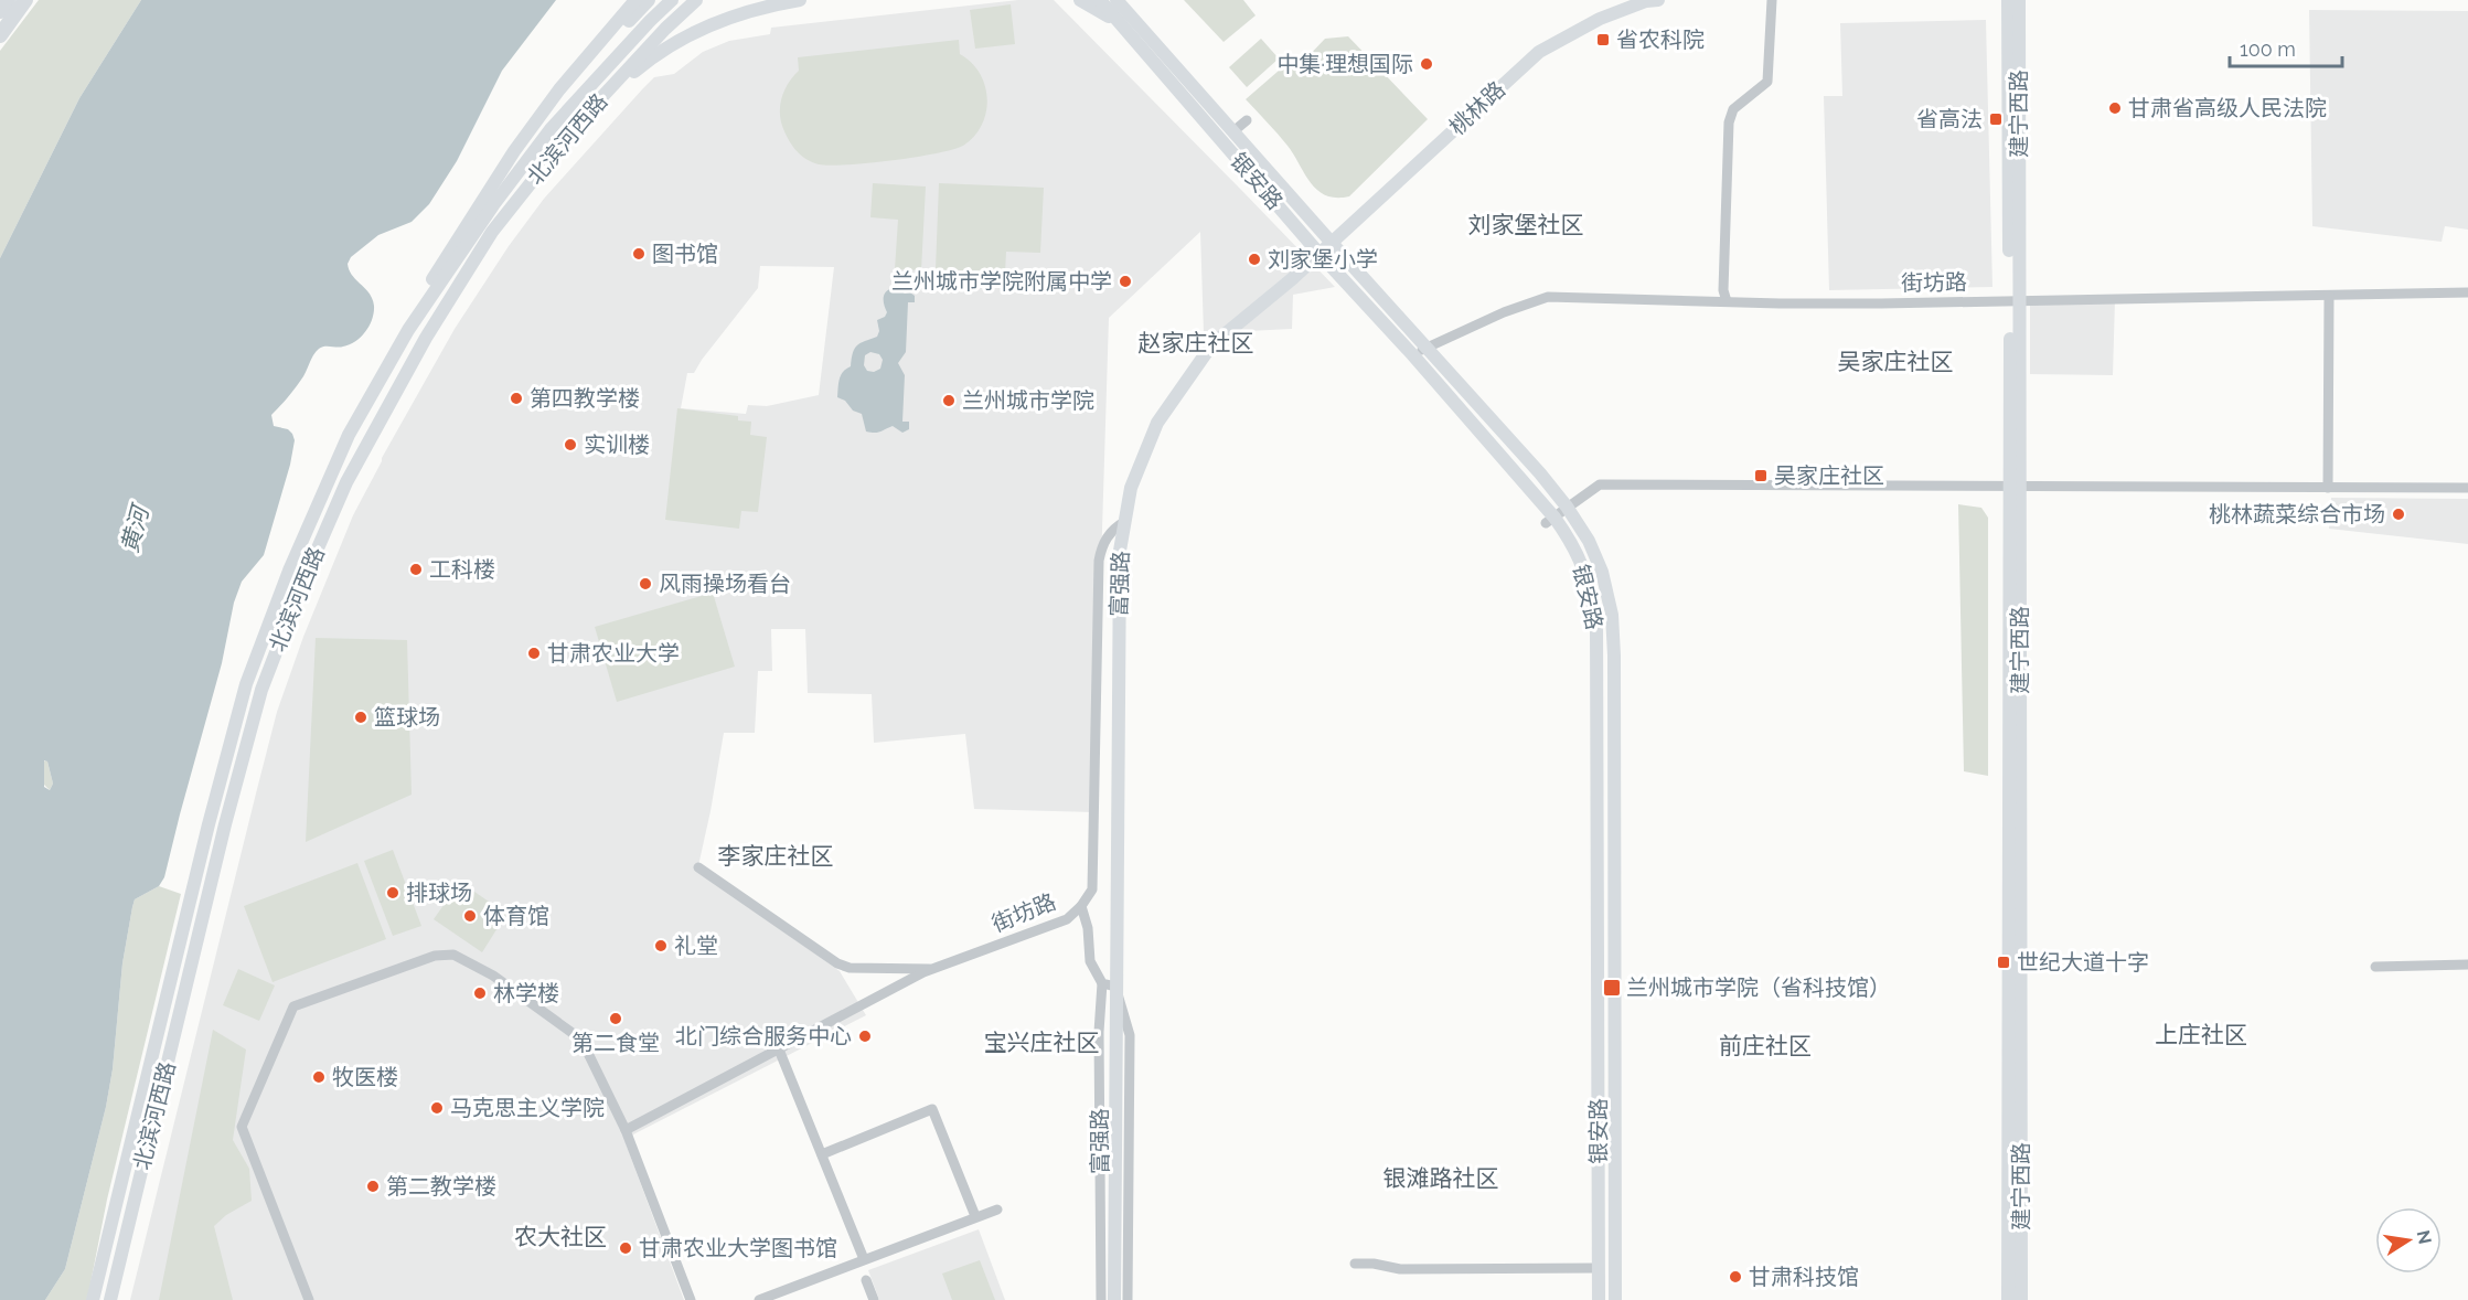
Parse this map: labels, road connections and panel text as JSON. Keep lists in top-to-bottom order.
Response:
{
  "streets": {
    "main road": [
      "桃林路",
      "建宁西路",
      "北滨河西路",
      "银安路",
      "富强路"
    ],
    "street": ["街坊路"]
  },
  "crossings": [
    ["桃林路", "银安路"],
    ["桃林路", "富强路"],
    ["建宁西路", "街坊路"],
    ["银安路", "街坊路"],
    ["银安路", "富强路"],
    ["街坊路", "富强路"]
  ],
  "districts": [
    "刘家堡社区",
    "赵家庄社区",
    "吴家庄社区",
    "李家庄社区",
    "上庄社区",
    "宝兴庄社区",
    "前庄社区",
    "银滩路社区",
    "农大社区"
  ],
  "water": ["黄河"],
  "places": {
    "transit": [
      "省农科院",
      "省高法",
      "吴家庄社区",
      "世纪大道十字",
      "兰州城市学院（省科技馆）"
    ],
    "other": [
      "中集·理想国际",
      "甘肃省高级人民法院",
      "图书馆",
      "刘家堡小学",
      "兰州城市学院附属中学",
      "第四教学楼",
      "兰州城市学院",
      "实训楼",
      "桃林蔬菜综合市场",
      "工科楼",
      "风雨操场看台",
      "甘肃农业大学",
      "篮球场",
      "排球场",
      "体育馆",
      "礼堂",
      "林学楼",
      "第二食堂",
      "北门综合服务中心",
      "牧医楼",
      "马克思主义学院",
      "第二教学楼",
      "甘肃农业大学图书馆",
      "甘肃科技馆"
    ]
  },
  "scale_bar": "100 m",
  "north": "right"
}
